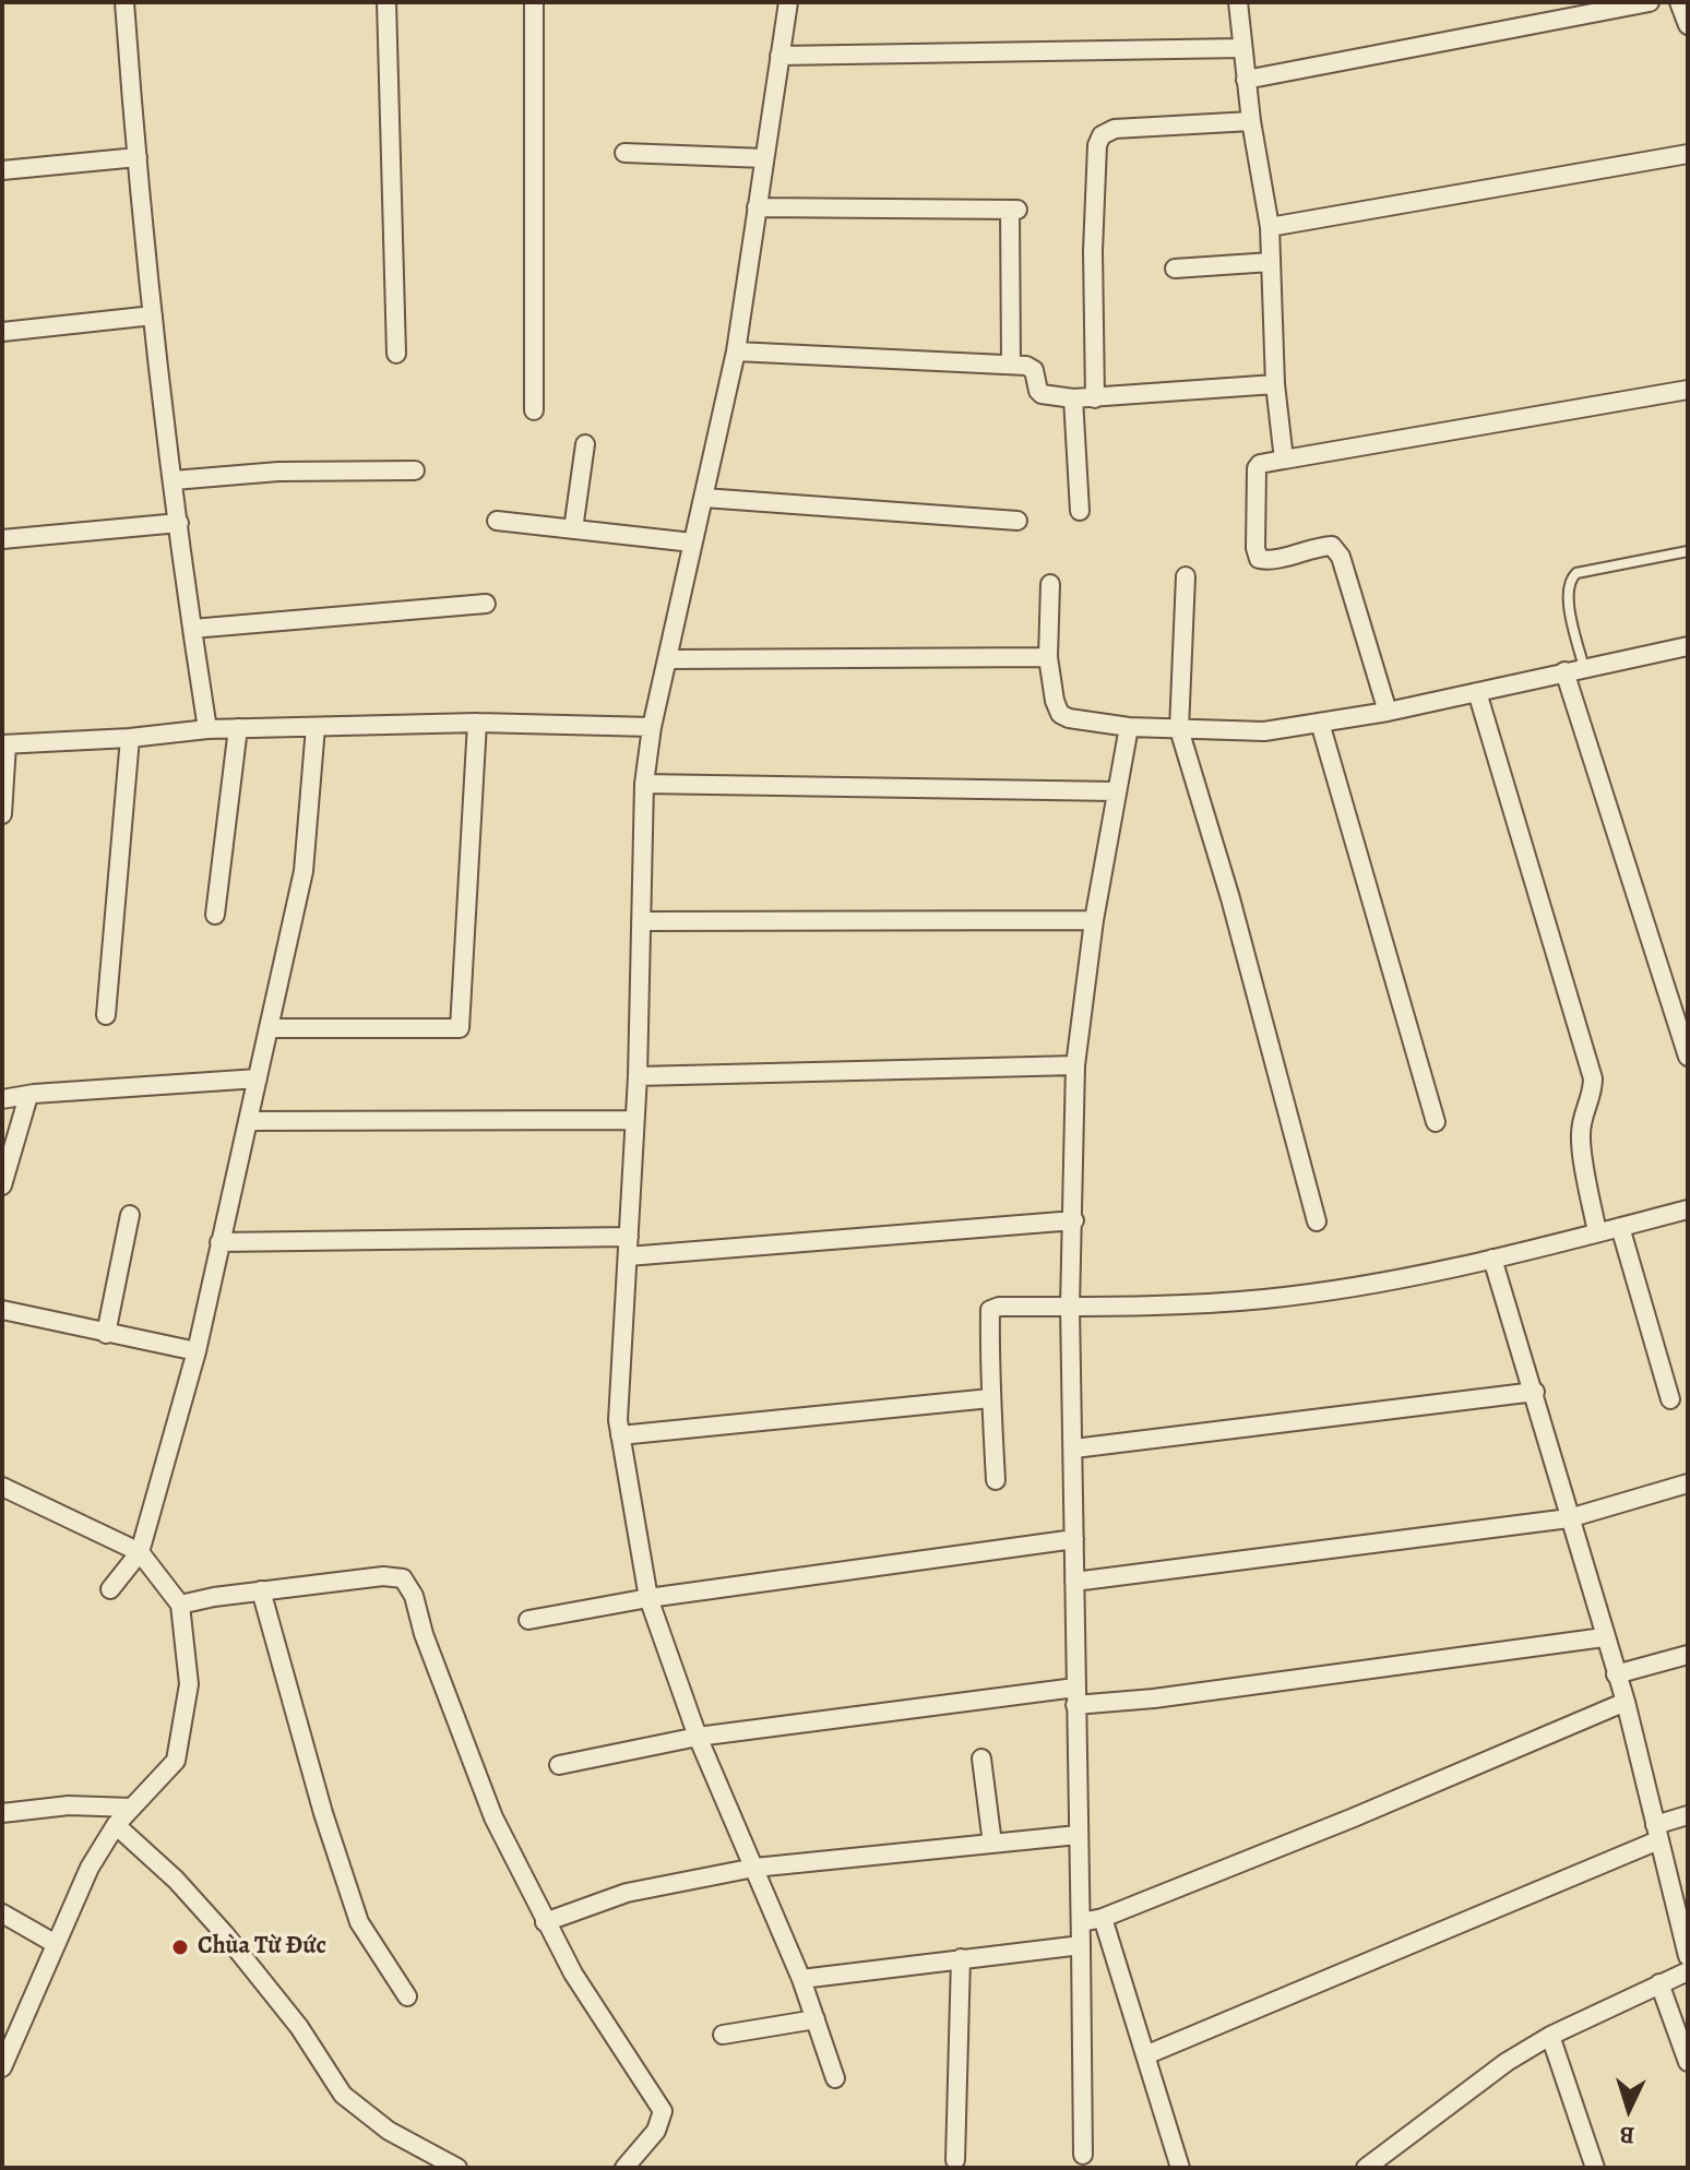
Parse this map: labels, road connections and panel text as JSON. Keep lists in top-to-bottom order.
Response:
{
  "places": ["Chùa Từ Đức"],
  "north": "bottom"
}
